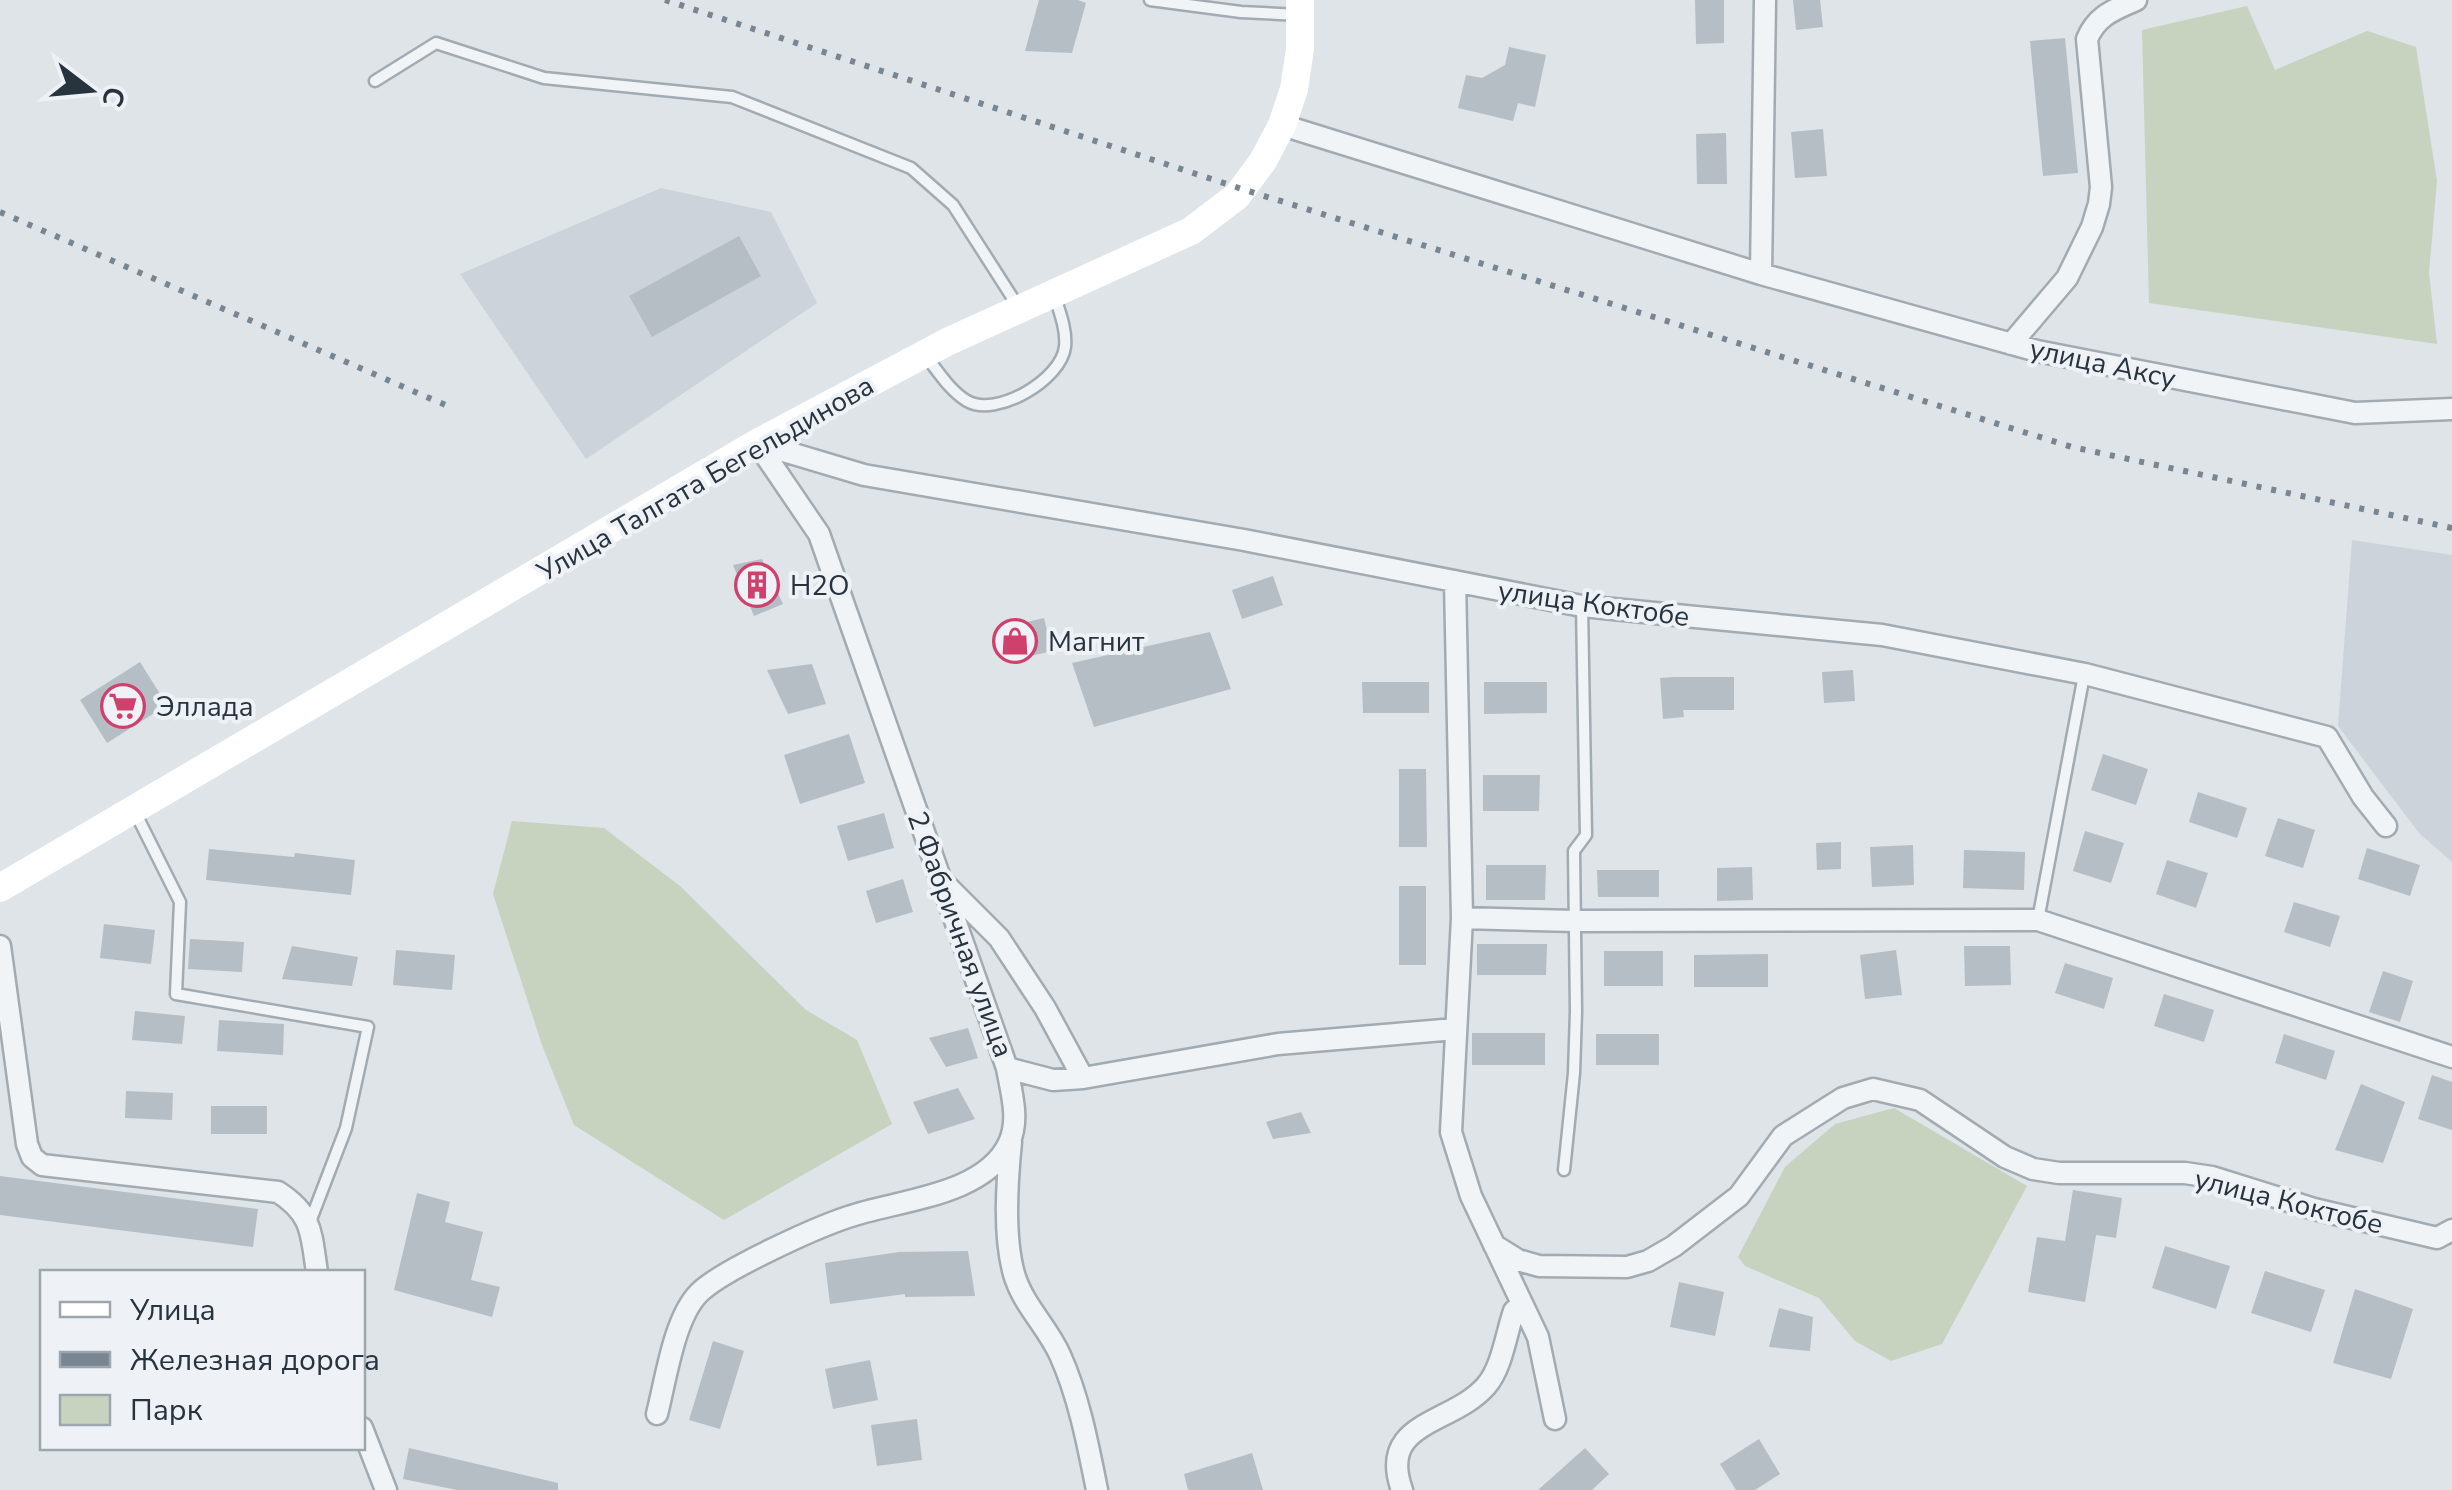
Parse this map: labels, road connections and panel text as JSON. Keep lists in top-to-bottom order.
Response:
{
  "streets": {
    "street": [
      "улица Аксу",
      "Улица Талгата Бегельдинова",
      "улица Коктобе",
      "2 Фабричная улица"
    ]
  },
  "crossings": [
    ["улица Аксу", "Улица Талгата Бегельдинова"],
    ["Улица Талгата Бегельдинова", "улица Коктобе"],
    ["Улица Талгата Бегельдинова", "2 Фабричная улица"],
    ["улица Коктобе", "2 Фабричная улица"]
  ],
  "places": {
    "building": ["H2O"],
    "shop": ["Магнит"],
    "supermarket": ["Эллада"]
  },
  "legend": ["Улица", "Железная дорога", "Парк"],
  "north": "right"
}
